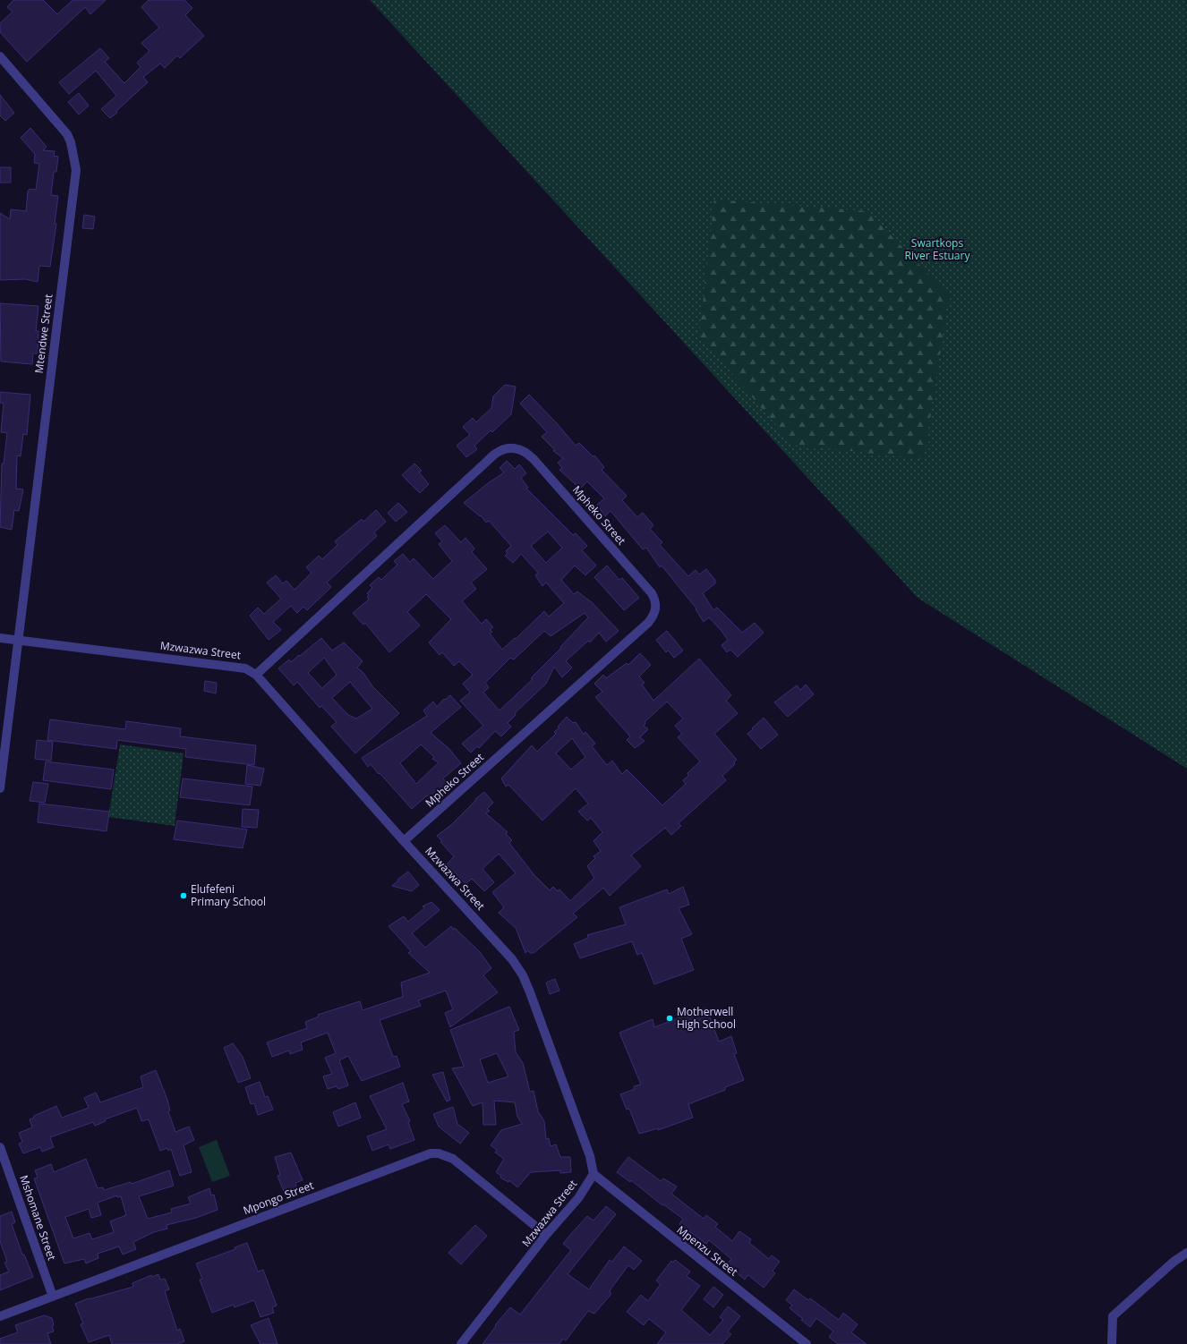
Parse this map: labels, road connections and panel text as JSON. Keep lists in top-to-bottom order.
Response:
{
  "streets": {
    "street": [
      "Mtendwe Street",
      "Mpheko Street",
      "Mzwazwa Street",
      "Mpongo Street",
      "Mshomane Street",
      "Mpenzu Street"
    ]
  },
  "crossings": [
    ["Mtendwe Street", "Mzwazwa Street"],
    ["Mpheko Street", "Mzwazwa Street"],
    ["Mzwazwa Street", "Mpongo Street"],
    ["Mzwazwa Street", "Mpenzu Street"],
    ["Mpongo Street", "Mshomane Street"]
  ],
  "parks": ["Swartkops River Estuary"],
  "places": ["Elufefeni Primary School", "Motherwell High School"]
}
